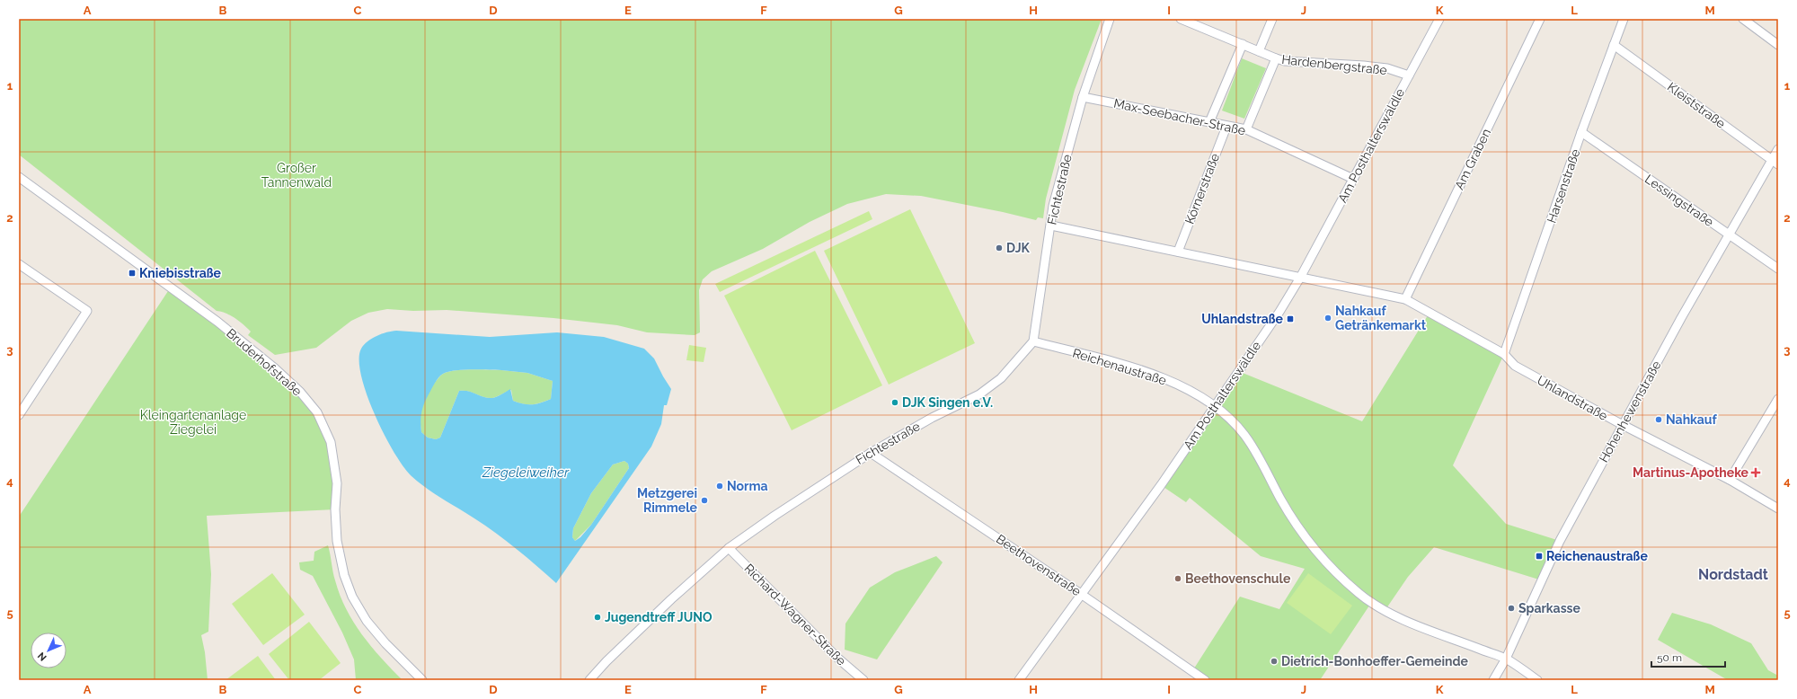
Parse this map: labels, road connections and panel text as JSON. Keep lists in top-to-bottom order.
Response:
{
  "streets": {
    "street": [
      "Hardenbergstraße",
      "Kleiststraße",
      "Max-Seebacher-Straße",
      "Am Posthalterswäldle",
      "Am Graben",
      "Harsenstraße",
      "Körnerstraße",
      "Fichtestraße",
      "Lessingstraße",
      "Bruderhofstraße",
      "Reichenaustraße",
      "Uhlandstraße",
      "Hohenhewenstraße",
      "Beethovenstraße",
      "Richard-Wagner-Straße"
    ]
  },
  "crossings": [
    ["Hardenbergstraße", "Am Posthalterswäldle"],
    ["Kleiststraße", "Harsenstraße"],
    ["Kleiststraße", "Hohenhewenstraße"],
    ["Max-Seebacher-Straße", "Am Posthalterswäldle"],
    ["Max-Seebacher-Straße", "Körnerstraße"],
    ["Max-Seebacher-Straße", "Fichtestraße"],
    ["Am Posthalterswäldle", "Reichenaustraße"],
    ["Am Posthalterswäldle", "Uhlandstraße"],
    ["Am Posthalterswäldle", "Beethovenstraße"],
    ["Am Graben", "Uhlandstraße"],
    ["Harsenstraße", "Lessingstraße"],
    ["Harsenstraße", "Uhlandstraße"],
    ["Körnerstraße", "Uhlandstraße"],
    ["Fichtestraße", "Reichenaustraße"],
    ["Fichtestraße", "Uhlandstraße"],
    ["Fichtestraße", "Beethovenstraße"],
    ["Fichtestraße", "Richard-Wagner-Straße"],
    ["Lessingstraße", "Hohenhewenstraße"],
    ["Reichenaustraße", "Hohenhewenstraße"],
    ["Uhlandstraße", "Hohenhewenstraße"]
  ],
  "districts": ["Nordstadt"],
  "water": ["Ziegeleiweiher"],
  "parks": ["Großer Tannenwald", "Kleingartenanlage Ziegelei"],
  "places": {
    "other": [
      "DJK",
      "Nahkauf Getränkemarkt",
      "DJK Singen e.V.",
      "Nahkauf",
      "Norma",
      "Metzgerei Rimmele",
      "Beethovenschule",
      "Sparkasse",
      "Jugendtreff JUNO",
      "Dietrich-Bonhoeffer-Gemeinde"
    ],
    "transit": ["Kniebisstraße", "Uhlandstraße", "Reichenaustraße"],
    "health": ["Martinus-Apotheke"]
  },
  "scale_bar": "50 m",
  "north": "bottom left",
  "grid": {
    "columns": [
      "A",
      "B",
      "C",
      "D",
      "E",
      "F",
      "G",
      "H",
      "I",
      "J",
      "K",
      "L",
      "M"
    ],
    "rows": [
      "1",
      "2",
      "3",
      "4",
      "5"
    ]
  }
}
